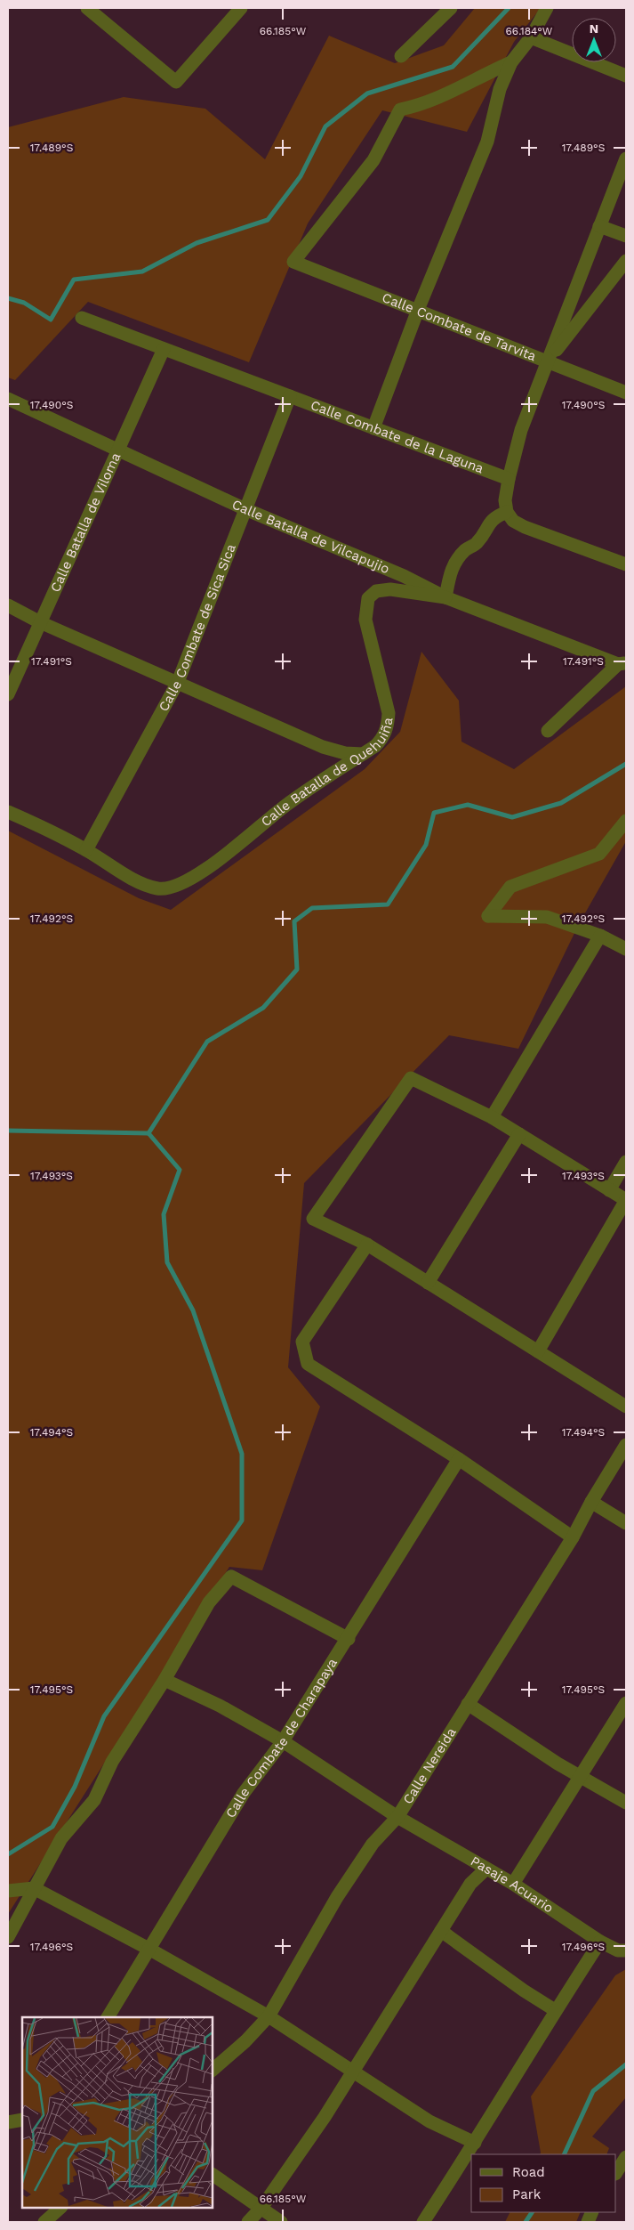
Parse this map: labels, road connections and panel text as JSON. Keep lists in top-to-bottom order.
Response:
{
  "streets": {
    "street": [
      "Calle Combate de Tarvita",
      "Calle Combate de la Laguna",
      "Calle Batalla de Viloma",
      "Calle Batalla de Vilcapujio",
      "Calle Combate de Sica Sica",
      "Calle Batalla de Quehuiña",
      "Calle Combate de Charapaya",
      "Calle Nereida",
      "Pasaje Acuario"
    ]
  },
  "crossings": [
    ["Calle Combate de la Laguna", "Calle Batalla de Viloma"],
    ["Calle Combate de la Laguna", "Calle Combate de Sica Sica"],
    ["Calle Batalla de Viloma", "Calle Batalla de Vilcapujio"],
    ["Calle Batalla de Vilcapujio", "Calle Combate de Sica Sica"],
    ["Calle Batalla de Vilcapujio", "Calle Batalla de Quehuiña"],
    ["Calle Combate de Sica Sica", "Calle Batalla de Quehuiña"],
    ["Calle Combate de Charapaya", "Pasaje Acuario"],
    ["Calle Nereida", "Pasaje Acuario"]
  ],
  "legend": ["Road", "Park"],
  "north": "top",
  "coordinates": [
    "66.185°W",
    "66.184°W",
    "17.489°S",
    "17.490°S",
    "17.491°S",
    "17.492°S",
    "17.493°S",
    "17.494°S",
    "17.495°S",
    "17.496°S"
  ]
}
